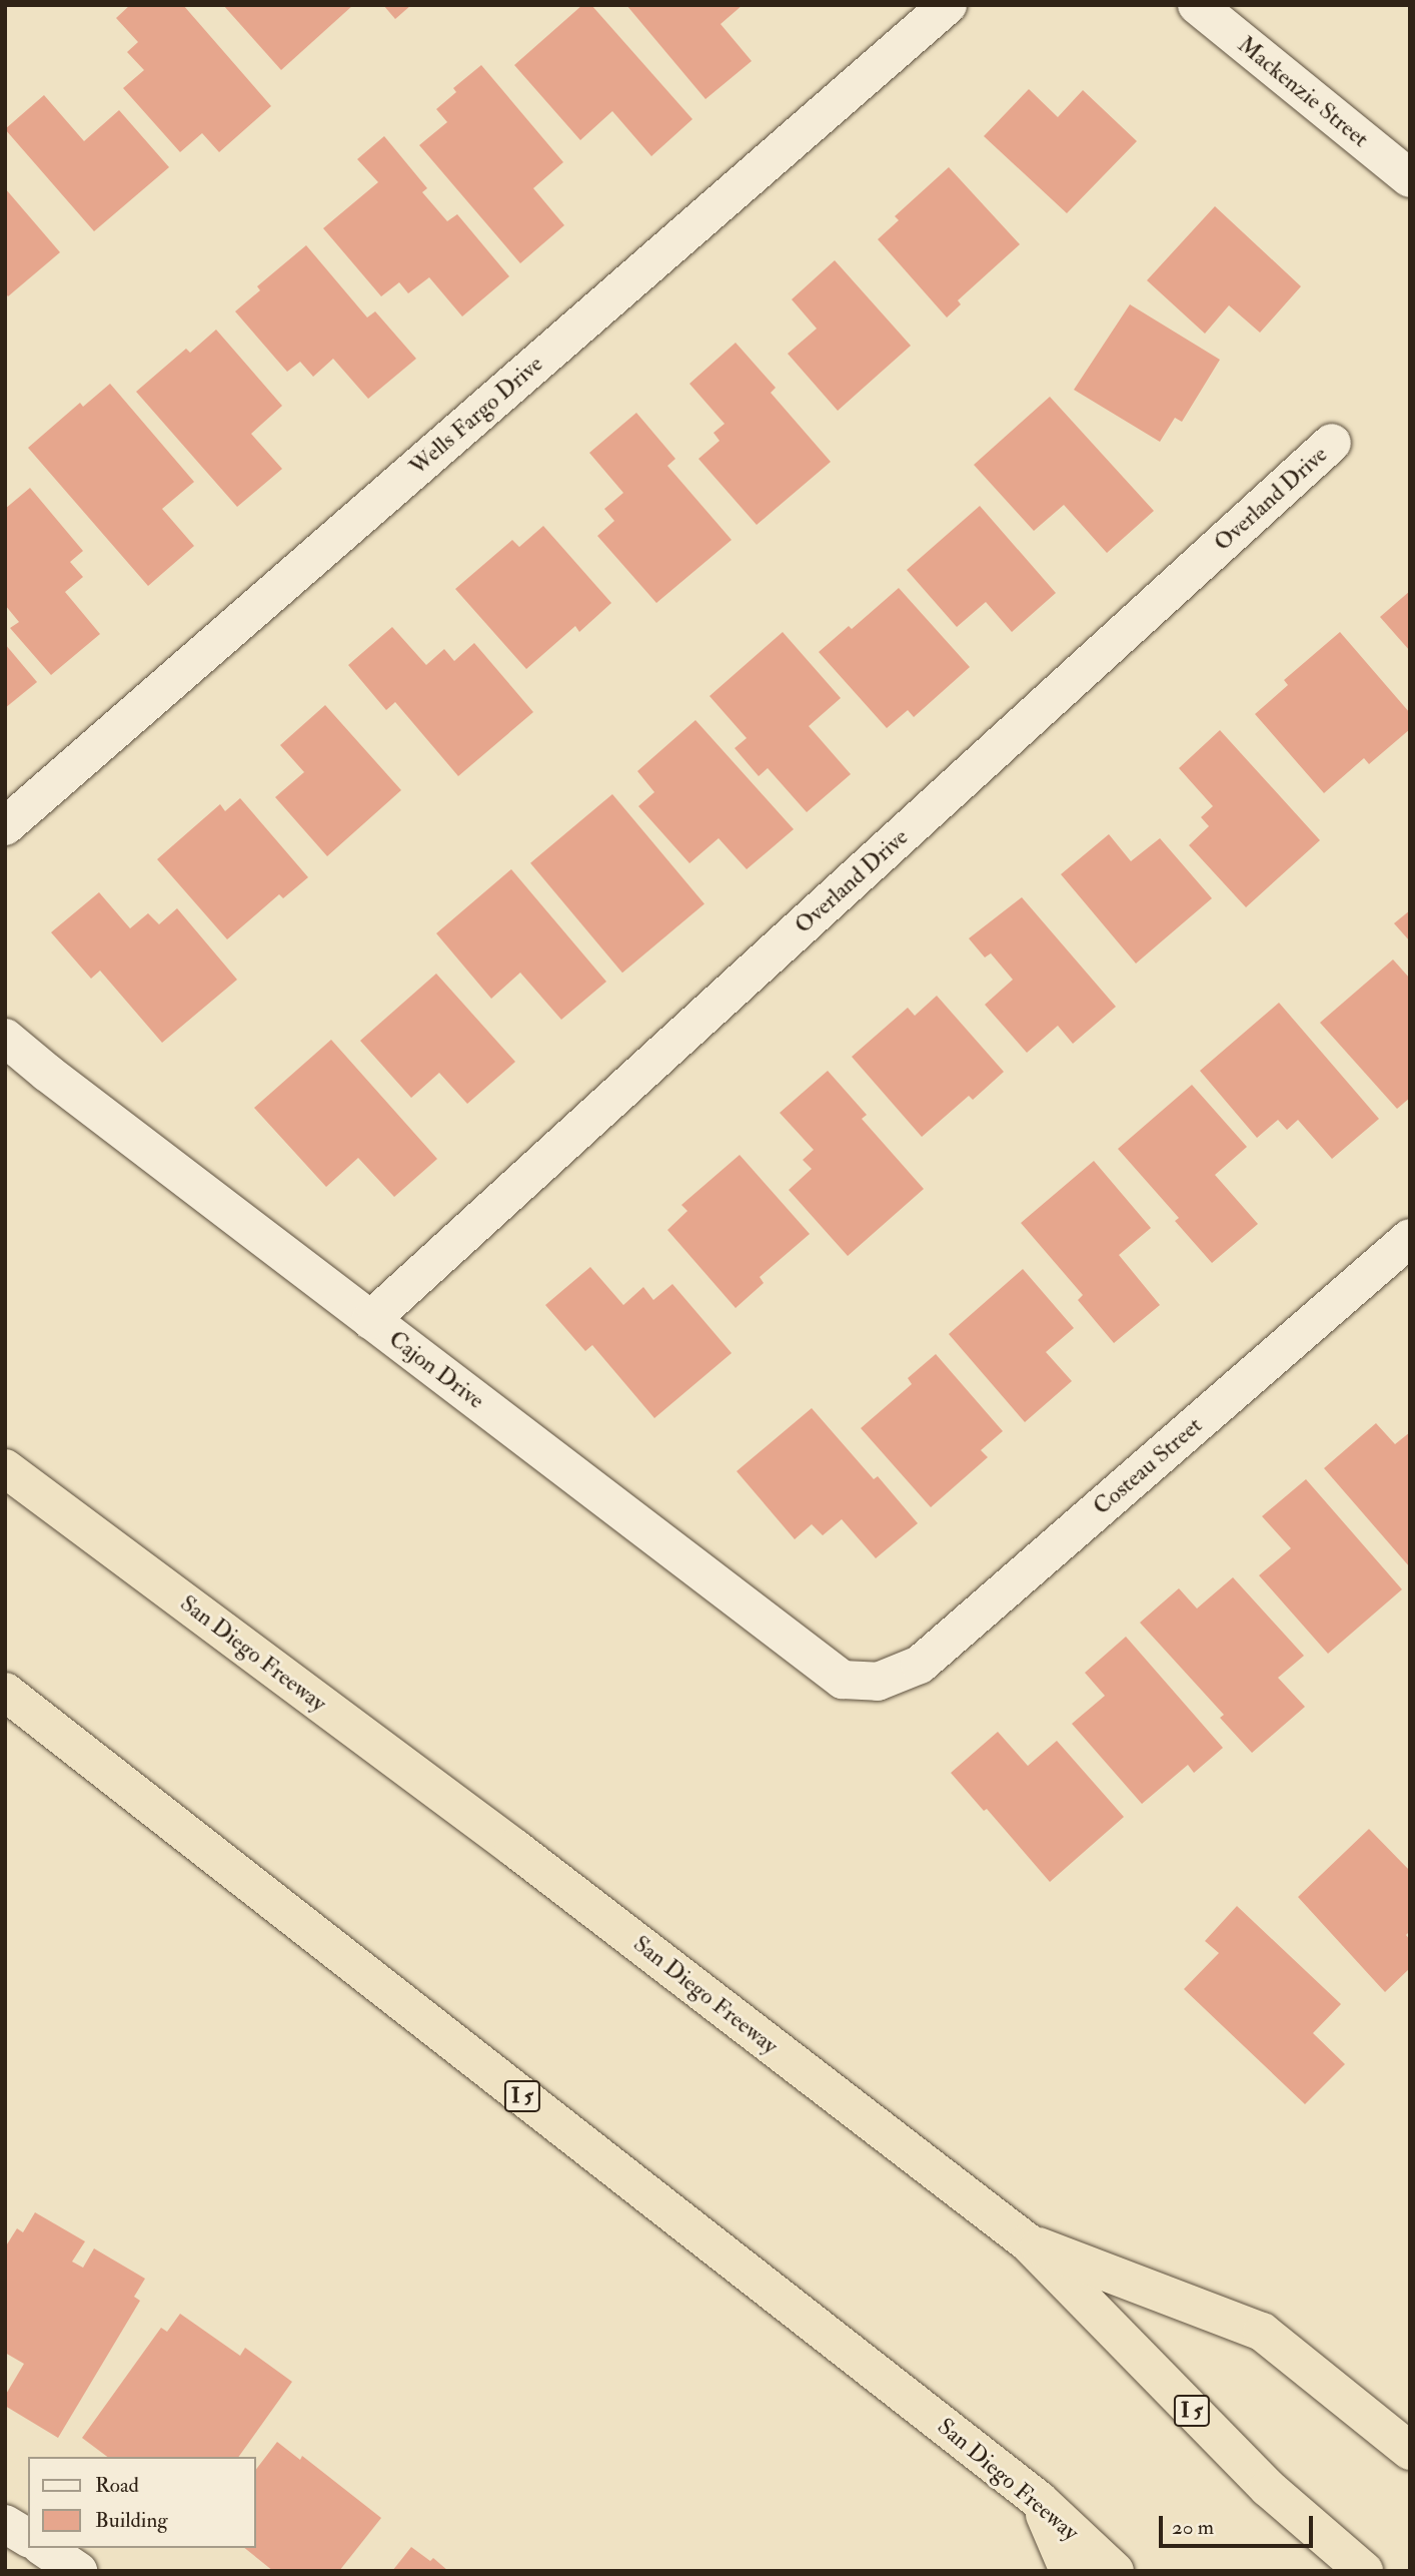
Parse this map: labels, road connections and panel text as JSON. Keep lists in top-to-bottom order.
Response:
{
  "streets": {
    "highway": ["San Diego Freeway", "I 5"],
    "street": [
      "Mackenzie Street",
      "Wells Fargo Drive",
      "Overland Drive",
      "Cajon Drive",
      "Costeau Street"
    ]
  },
  "crossings": [
    ["Overland Drive", "Cajon Drive"],
    ["Cajon Drive", "Costeau Street"]
  ],
  "legend": ["Road", "Building"],
  "scale_bar": "20 m"
}
